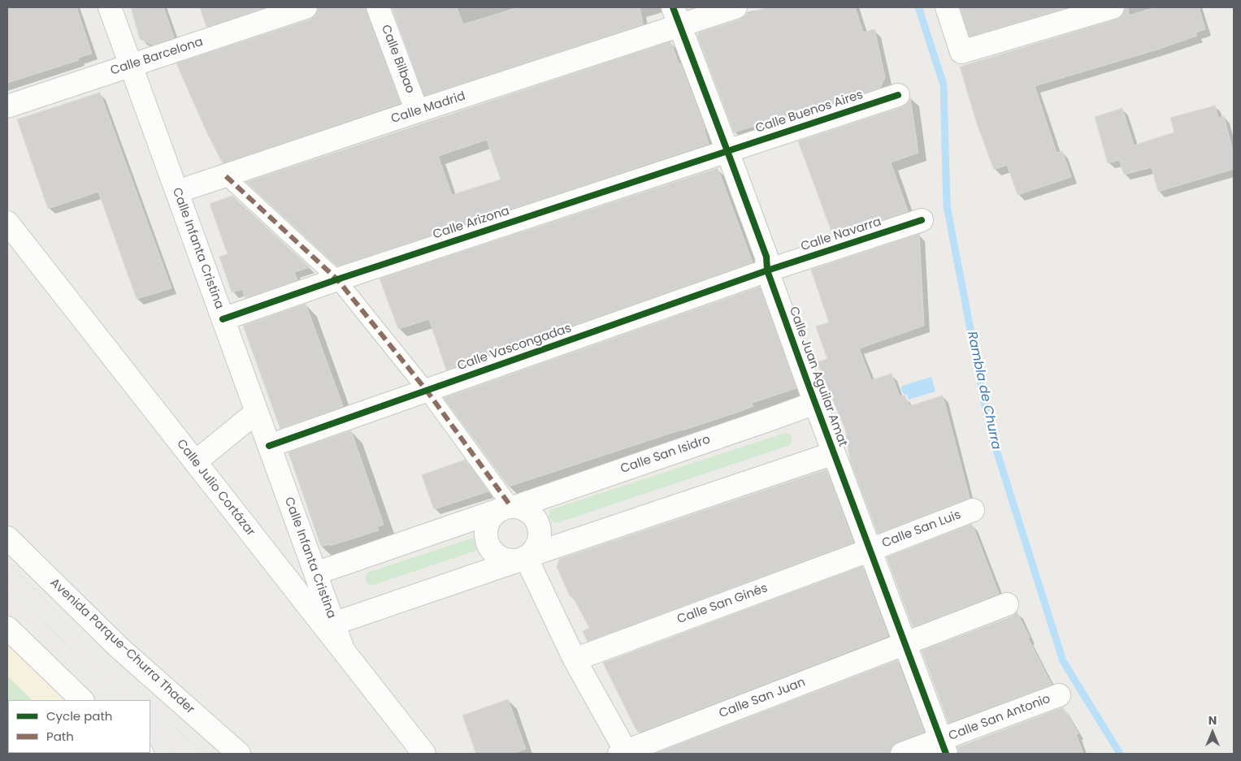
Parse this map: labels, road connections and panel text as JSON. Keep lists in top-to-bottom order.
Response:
{
  "streets": {
    "street": [
      "Calle Barcelona",
      "Calle Bilbao",
      "Calle Madrid",
      "Calle Buenos Aires",
      "Calle Arizona",
      "Calle Navarra",
      "Calle Infanta Cristina",
      "Calle Vascongadas",
      "Calle Juan Aguilar Amat",
      "Calle San Isidro",
      "Calle Julio Cortázar",
      "Calle San Luis",
      "Calle San Ginés",
      "Avenida Parque-Churra Thader",
      "Calle San Juan",
      "Calle San Antonio"
    ]
  },
  "crossings": [
    ["Calle Barcelona", "Calle Infanta Cristina"],
    ["Calle Bilbao", "Calle Madrid"],
    ["Calle Madrid", "Calle Infanta Cristina"],
    ["Calle Madrid", "Calle Juan Aguilar Amat"],
    ["Calle Buenos Aires", "Calle Arizona"],
    ["Calle Buenos Aires", "Calle Juan Aguilar Amat"],
    ["Calle Arizona", "Calle Infanta Cristina"],
    ["Calle Arizona", "Calle Juan Aguilar Amat"],
    ["Calle Navarra", "Calle Vascongadas"],
    ["Calle Navarra", "Calle Juan Aguilar Amat"],
    ["Calle Infanta Cristina", "Calle Vascongadas"],
    ["Calle Infanta Cristina", "Calle San Isidro"],
    ["Calle Infanta Cristina", "Calle Julio Cortázar"],
    ["Calle Vascongadas", "Calle Juan Aguilar Amat"],
    ["Calle Juan Aguilar Amat", "Calle San Isidro"],
    ["Calle Juan Aguilar Amat", "Calle San Luis"],
    ["Calle Juan Aguilar Amat", "Calle San Ginés"],
    ["Calle Juan Aguilar Amat", "Calle San Juan"],
    ["Calle Juan Aguilar Amat", "Calle San Antonio"],
    ["Calle San Luis", "Calle San Ginés"]
  ],
  "water": ["Rambla de Churra"],
  "legend": ["Cycle path", "Path"],
  "north": "top"
}
